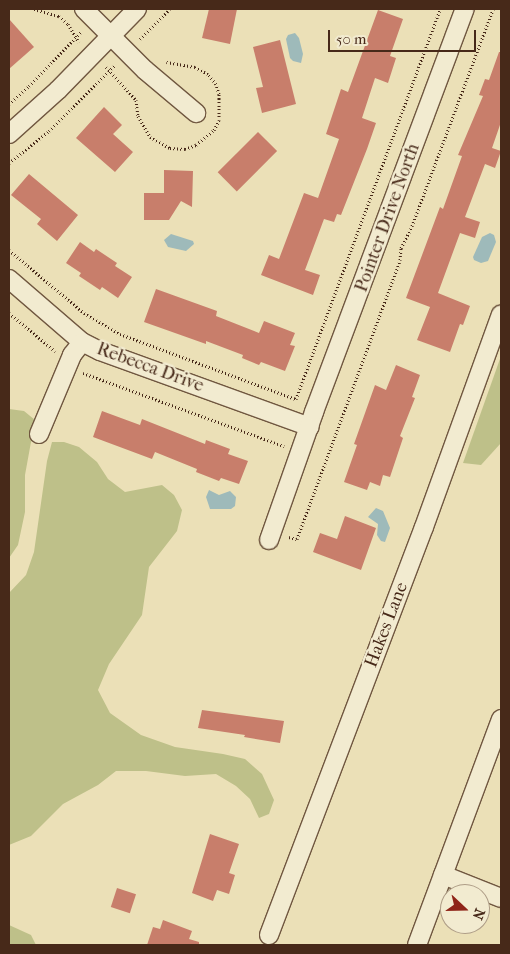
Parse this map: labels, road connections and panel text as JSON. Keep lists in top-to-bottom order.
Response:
{
  "streets": {
    "street": ["Pointer Drive North", "Rebecca Drive", "Hakes Lane"]
  },
  "crossings": [
    ["Pointer Drive North", "Rebecca Drive"]
  ],
  "scale_bar": "50 m",
  "north": "right"
}
